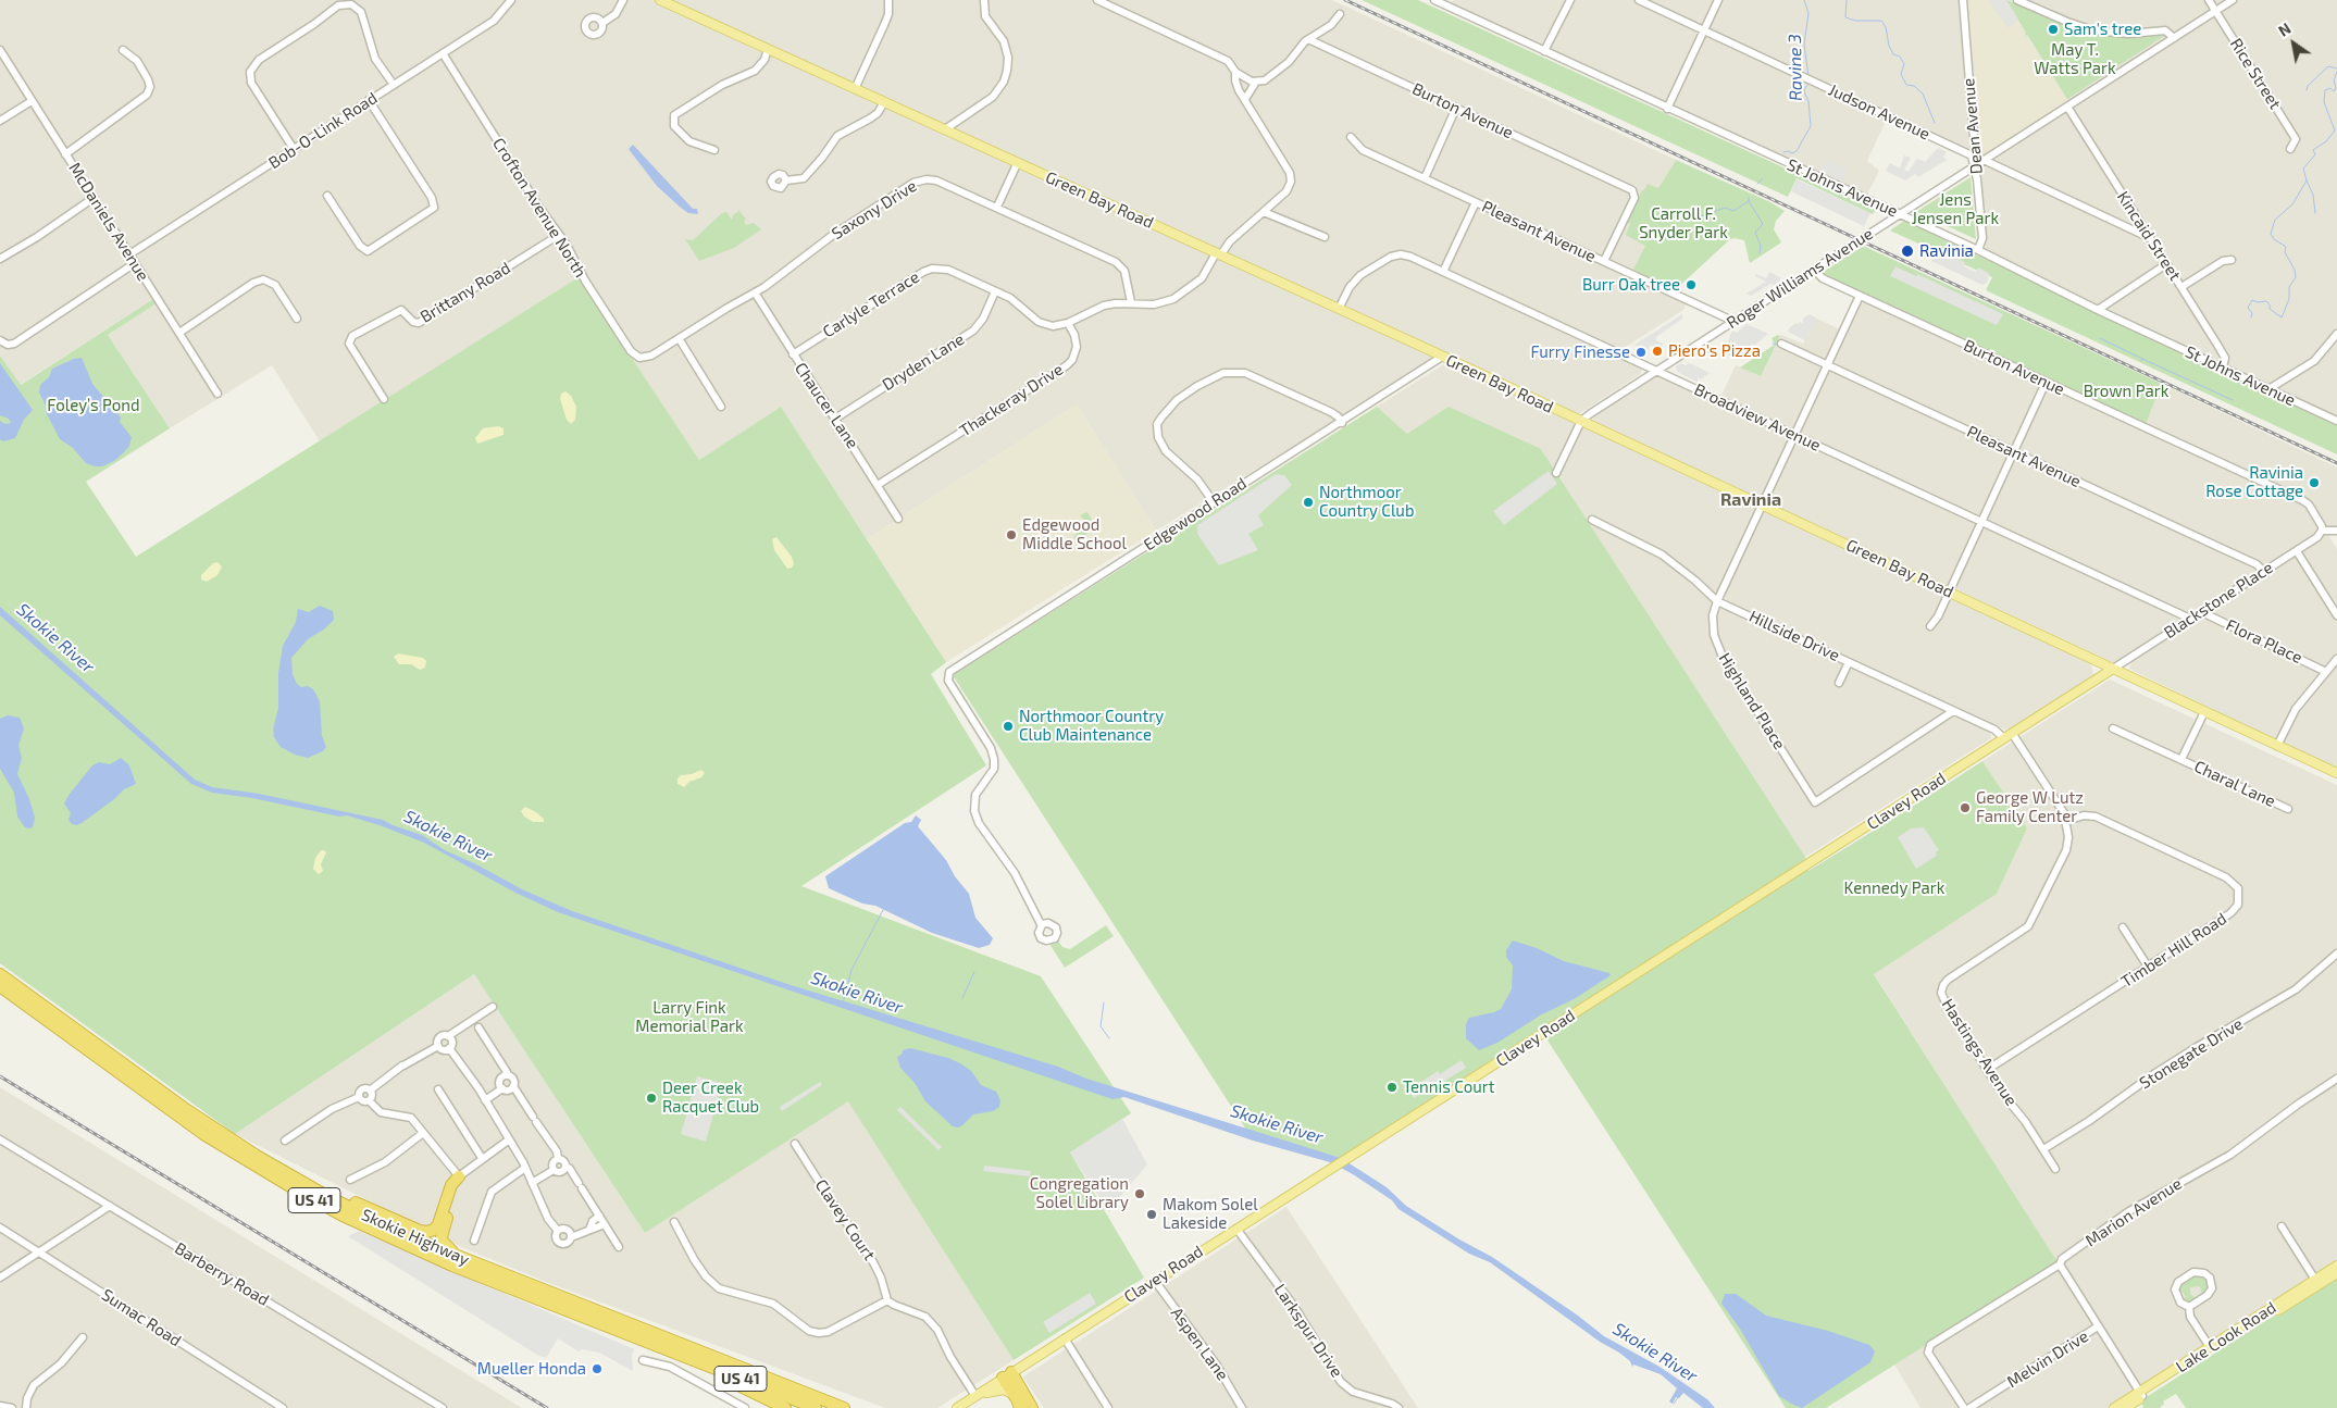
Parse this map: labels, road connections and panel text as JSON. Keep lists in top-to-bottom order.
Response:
{
  "streets": {
    "highway": ["US 41", "Skokie Highway"],
    "main road": ["Green Bay Road", "Clavey Road", "Lake Cook Road"],
    "street": [
      "Rice Street",
      "Burton Avenue",
      "Judson Avenue",
      "Dean Avenue",
      "Bob-O-Link Road",
      "St Johns Avenue",
      "Crofton Avenue North",
      "Saxony Drive",
      "McDaniels Avenue",
      "Pleasant Avenue",
      "Kincaid Street",
      "Roger Williams Avenue",
      "Brittany Road",
      "Carlyle Terrace",
      "Dryden Lane",
      "Thackeray Drive",
      "Chaucer Lane",
      "Broadview Avenue",
      "Edgewood Road",
      "Blackstone Place",
      "Hillside Drive",
      "Flora Place",
      "Highland Place",
      "Charal Lane",
      "Timber Hill Road",
      "Hastings Avenue",
      "Stonegate Drive",
      "Marion Avenue",
      "Clavey Court",
      "Barberry Road",
      "Sumac Road",
      "Larkspur Drive",
      "Aspen Lane",
      "Melvin Drive"
    ]
  },
  "crossings": [
    ["Rice Street", "Roger Williams Avenue"],
    ["Burton Avenue", "Pleasant Avenue"],
    ["Burton Avenue", "Roger Williams Avenue"],
    ["Burton Avenue", "Blackstone Place"],
    ["Burton Avenue", "Highland Place"],
    ["Judson Avenue", "Dean Avenue"],
    ["Dean Avenue", "St Johns Avenue"],
    ["Dean Avenue", "Roger Williams Avenue"],
    ["Bob-O-Link Road", "Crofton Avenue North"],
    ["Bob-O-Link Road", "McDaniels Avenue"],
    ["St Johns Avenue", "Kincaid Street"],
    ["St Johns Avenue", "Roger Williams Avenue"],
    ["Green Bay Road", "Roger Williams Avenue"],
    ["Green Bay Road", "Broadview Avenue"],
    ["Green Bay Road", "Edgewood Road"],
    ["Green Bay Road", "Blackstone Place"],
    ["Green Bay Road", "Highland Place"],
    ["Green Bay Road", "Charal Lane"],
    ["Green Bay Road", "Clavey Road"],
    ["Crofton Avenue North", "Saxony Drive"],
    ["Crofton Avenue North", "Brittany Road"],
    ["Saxony Drive", "Chaucer Lane"],
    ["Pleasant Avenue", "Roger Williams Avenue"],
    ["Pleasant Avenue", "Blackstone Place"],
    ["Pleasant Avenue", "Highland Place"],
    ["Kincaid Street", "Roger Williams Avenue"],
    ["Roger Williams Avenue", "Broadview Avenue"],
    ["Carlyle Terrace", "Dryden Lane"],
    ["Carlyle Terrace", "Thackeray Drive"],
    ["Carlyle Terrace", "Chaucer Lane"],
    ["Dryden Lane", "Chaucer Lane"],
    ["Thackeray Drive", "Chaucer Lane"],
    ["Broadview Avenue", "Blackstone Place"],
    ["Broadview Avenue", "Highland Place"],
    ["Blackstone Place", "Flora Place"],
    ["Blackstone Place", "Clavey Road"],
    ["Hillside Drive", "Highland Place"],
    ["Hillside Drive", "Clavey Road"],
    ["Clavey Road", "Larkspur Drive"],
    ["Clavey Road", "Aspen Lane"],
    ["Timber Hill Road", "Hastings Avenue"],
    ["Hastings Avenue", "Stonegate Drive"]
  ],
  "districts": ["Ravinia"],
  "water": ["Ravine 3", "Skokie River"],
  "parks": [
    "May T. Watts Park",
    "Jens Jensen Park",
    "Carroll F. Snyder Park",
    "Brown Park",
    "Foley’s Pond",
    "Kennedy Park",
    "Larry Fink Memorial Park"
  ],
  "places": [
    "Sam's tree",
    "Ravinia",
    "Burr Oak tree",
    "Piero's Pizza",
    "Furry Finesse",
    "Ravinia Rose Cottage",
    "Northmoor Country Club",
    "Edgewood Middle School",
    "Northmoor Country Club Maintenance",
    "George W Lutz Family Center",
    "Tennis Court",
    "Deer Creek Racquet Club",
    "Congregation Solel Library",
    "Makom Solel Lakeside",
    "Mueller Honda"
  ],
  "north": "top left"
}
